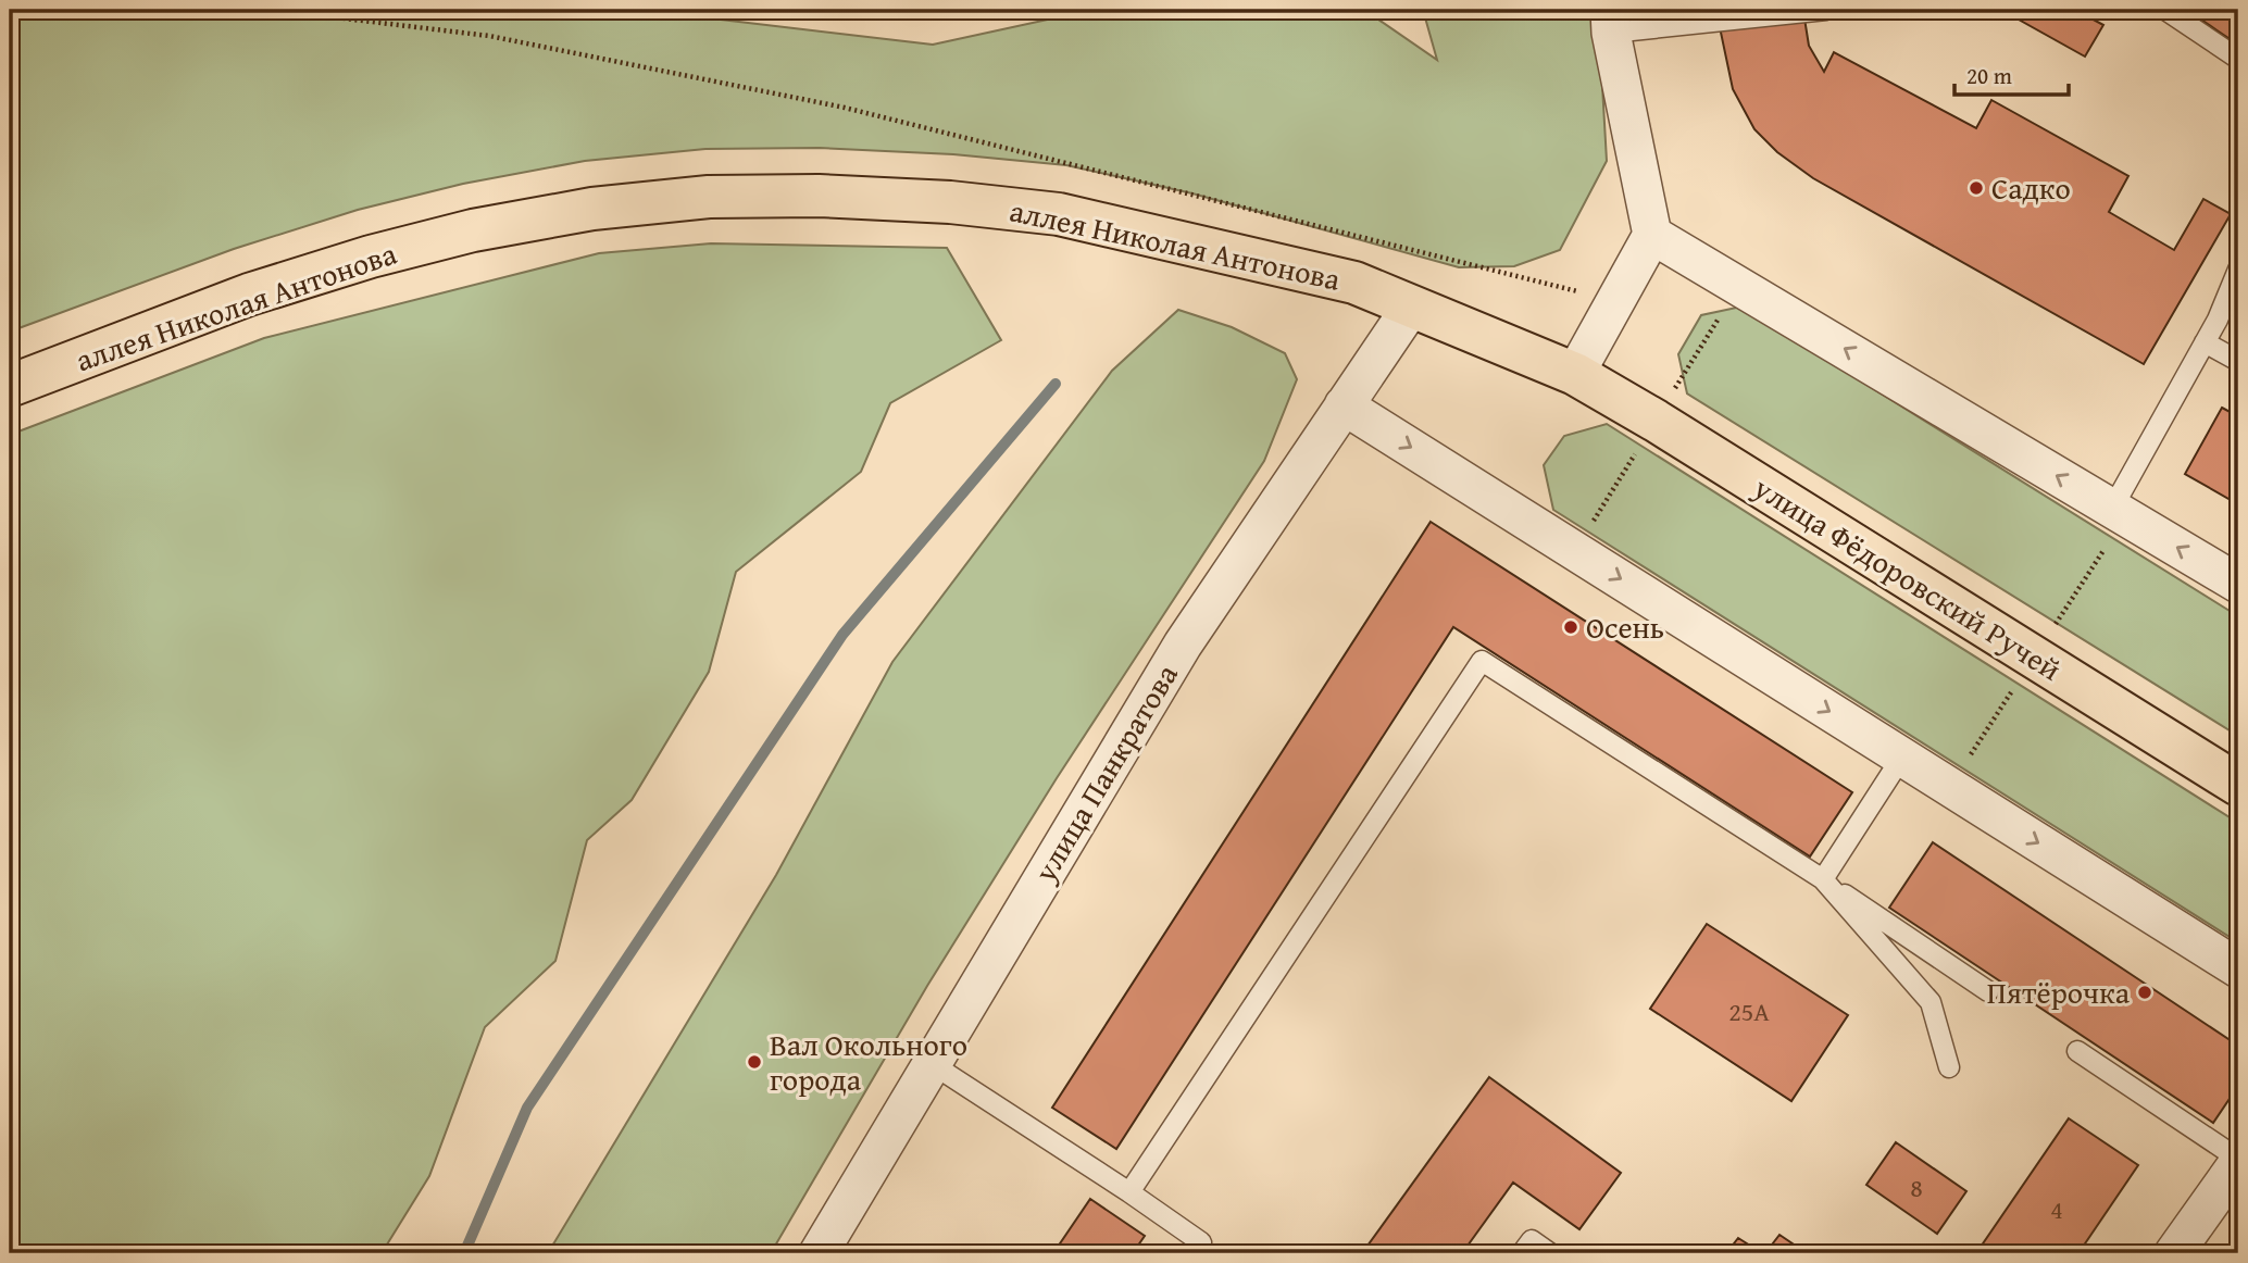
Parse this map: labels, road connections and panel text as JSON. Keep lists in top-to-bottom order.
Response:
{
  "streets": {
    "main road": ["аллея Николая Антонова", "улица Фёдоровский Ручей"],
    "street": ["улица Панкратова"]
  },
  "crossings": [
    ["аллея Николая Антонова", "улица Фёдоровский Ручей"],
    ["аллея Николая Антонова", "улица Панкратова"]
  ],
  "places": [
    "Садко",
    "Осень",
    "Пятёрочка",
    "Вал Окольного города"
  ],
  "house_numbers": ["25А", "8", "4"],
  "scale_bar": "20 m"
}
